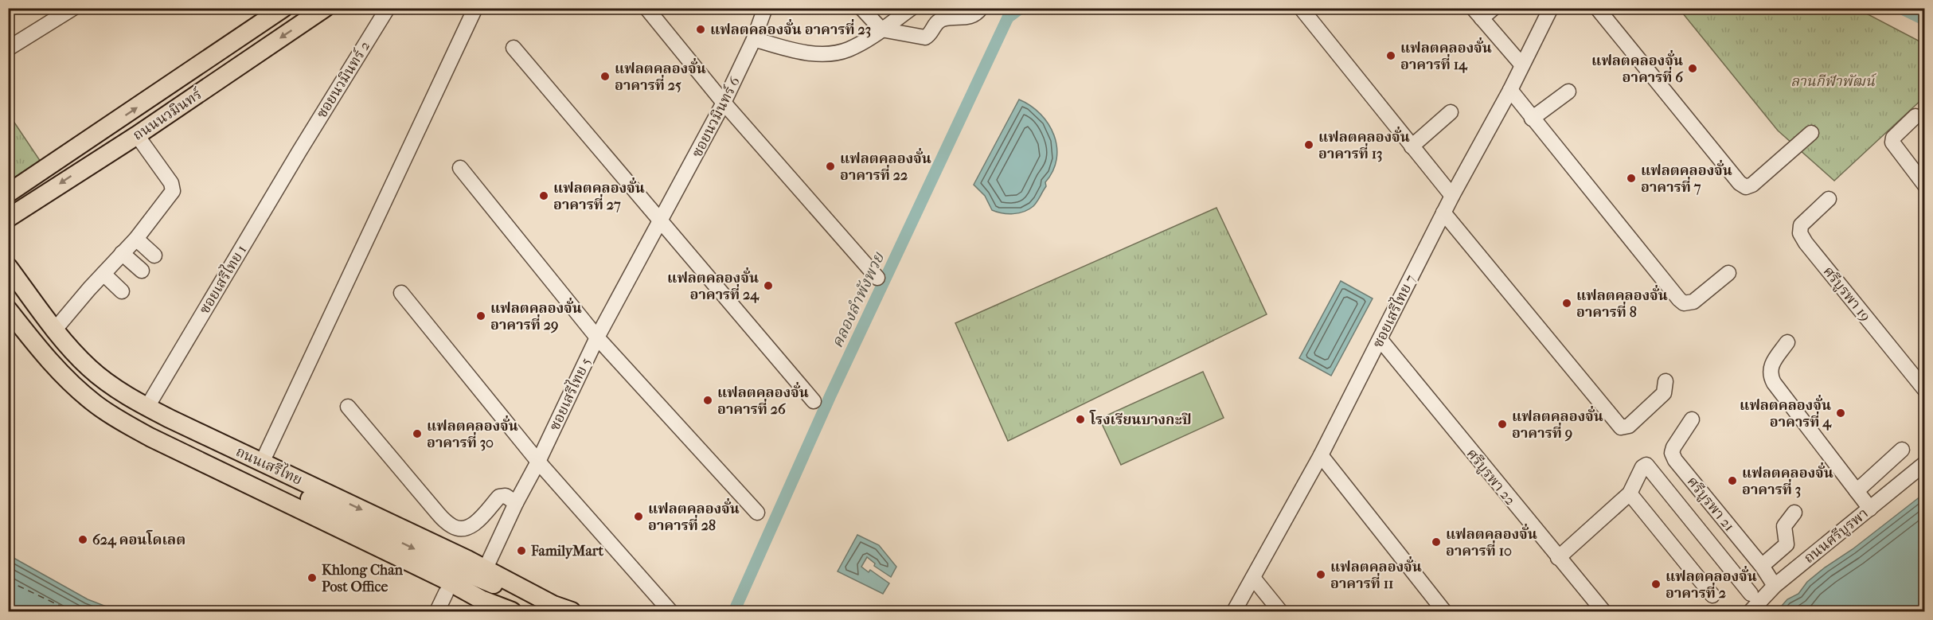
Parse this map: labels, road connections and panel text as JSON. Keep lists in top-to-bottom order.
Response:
{
  "streets": {
    "main road": ["ถนนนวมินทร์", "ถนนเสรีไทย"],
    "street": [
      "ซอยนวมินทร์ 2",
      "ซอยนวมินทร์ 6",
      "ซอยเสรีไทย 1",
      "ศรีบูรพา 19",
      "ซอยเสรีไทย 7",
      "ซอยเสรีไทย 5",
      "ศรีบูรพา 22",
      "ศรีบูรพา 21",
      "ถนนศรีบูรพา"
    ]
  },
  "crossings": [
    ["ซอยนวมินทร์ 2", "ซอยเสรีไทย 1"],
    ["ซอยนวมินทร์ 6", "ซอยเสรีไทย 5"],
    ["ซอยเสรีไทย 1", "ถนนเสรีไทย"],
    ["ซอยเสรีไทย 7", "ศรีบูรพา 22"],
    ["ซอยเสรีไทย 5", "ถนนเสรีไทย"],
    ["ศรีบูรพา 21", "ถนนศรีบูรพา"]
  ],
  "water": ["คลองลำพังพวย"],
  "parks": ["ลานกีฬาพัฒน์"],
  "places": [
    "แฟลตคลองจั่น อาคารที่ 23",
    "แฟลตคลองจั่น อาคารที่ 14",
    "แฟลตคลองจั่น อาคารที่ 6",
    "แฟลตคลองจั่น อาคารที่ 25",
    "แฟลตคลองจั่น อาคารที่ 13",
    "แฟลตคลองจั่น อาคารที่ 22",
    "แฟลตคลองจั่น อาคารที่ 7",
    "แฟลตคลองจั่น อาคารที่ 27",
    "แฟลตคลองจั่น อาคารที่ 24",
    "แฟลตคลองจั่น อาคารที่ 8",
    "แฟลตคลองจั่น อาคารที่ 29",
    "แฟลตคลองจั่น อาคารที่ 26",
    "แฟลตคลองจั่น อาคารที่ 4",
    "โรงเรียนบางกะปิ",
    "แฟลตคลองจั่น อาคารที่ 9",
    "แฟลตคลองจั่น อาคารที่ 30",
    "แฟลตคลองจั่น อาคารที่ 3",
    "แฟลตคลองจั่น อาคารที่ 28",
    "624 คอนโดเลต",
    "แฟลตคลองจั่น อาคารที่ 10",
    "FamilyMart",
    "แฟลตคลองจั่น อาคารที่ 11",
    "Khlong Chan Post Office",
    "แฟลตคลองจั่น อาคารที่ 2"
  ]
}
